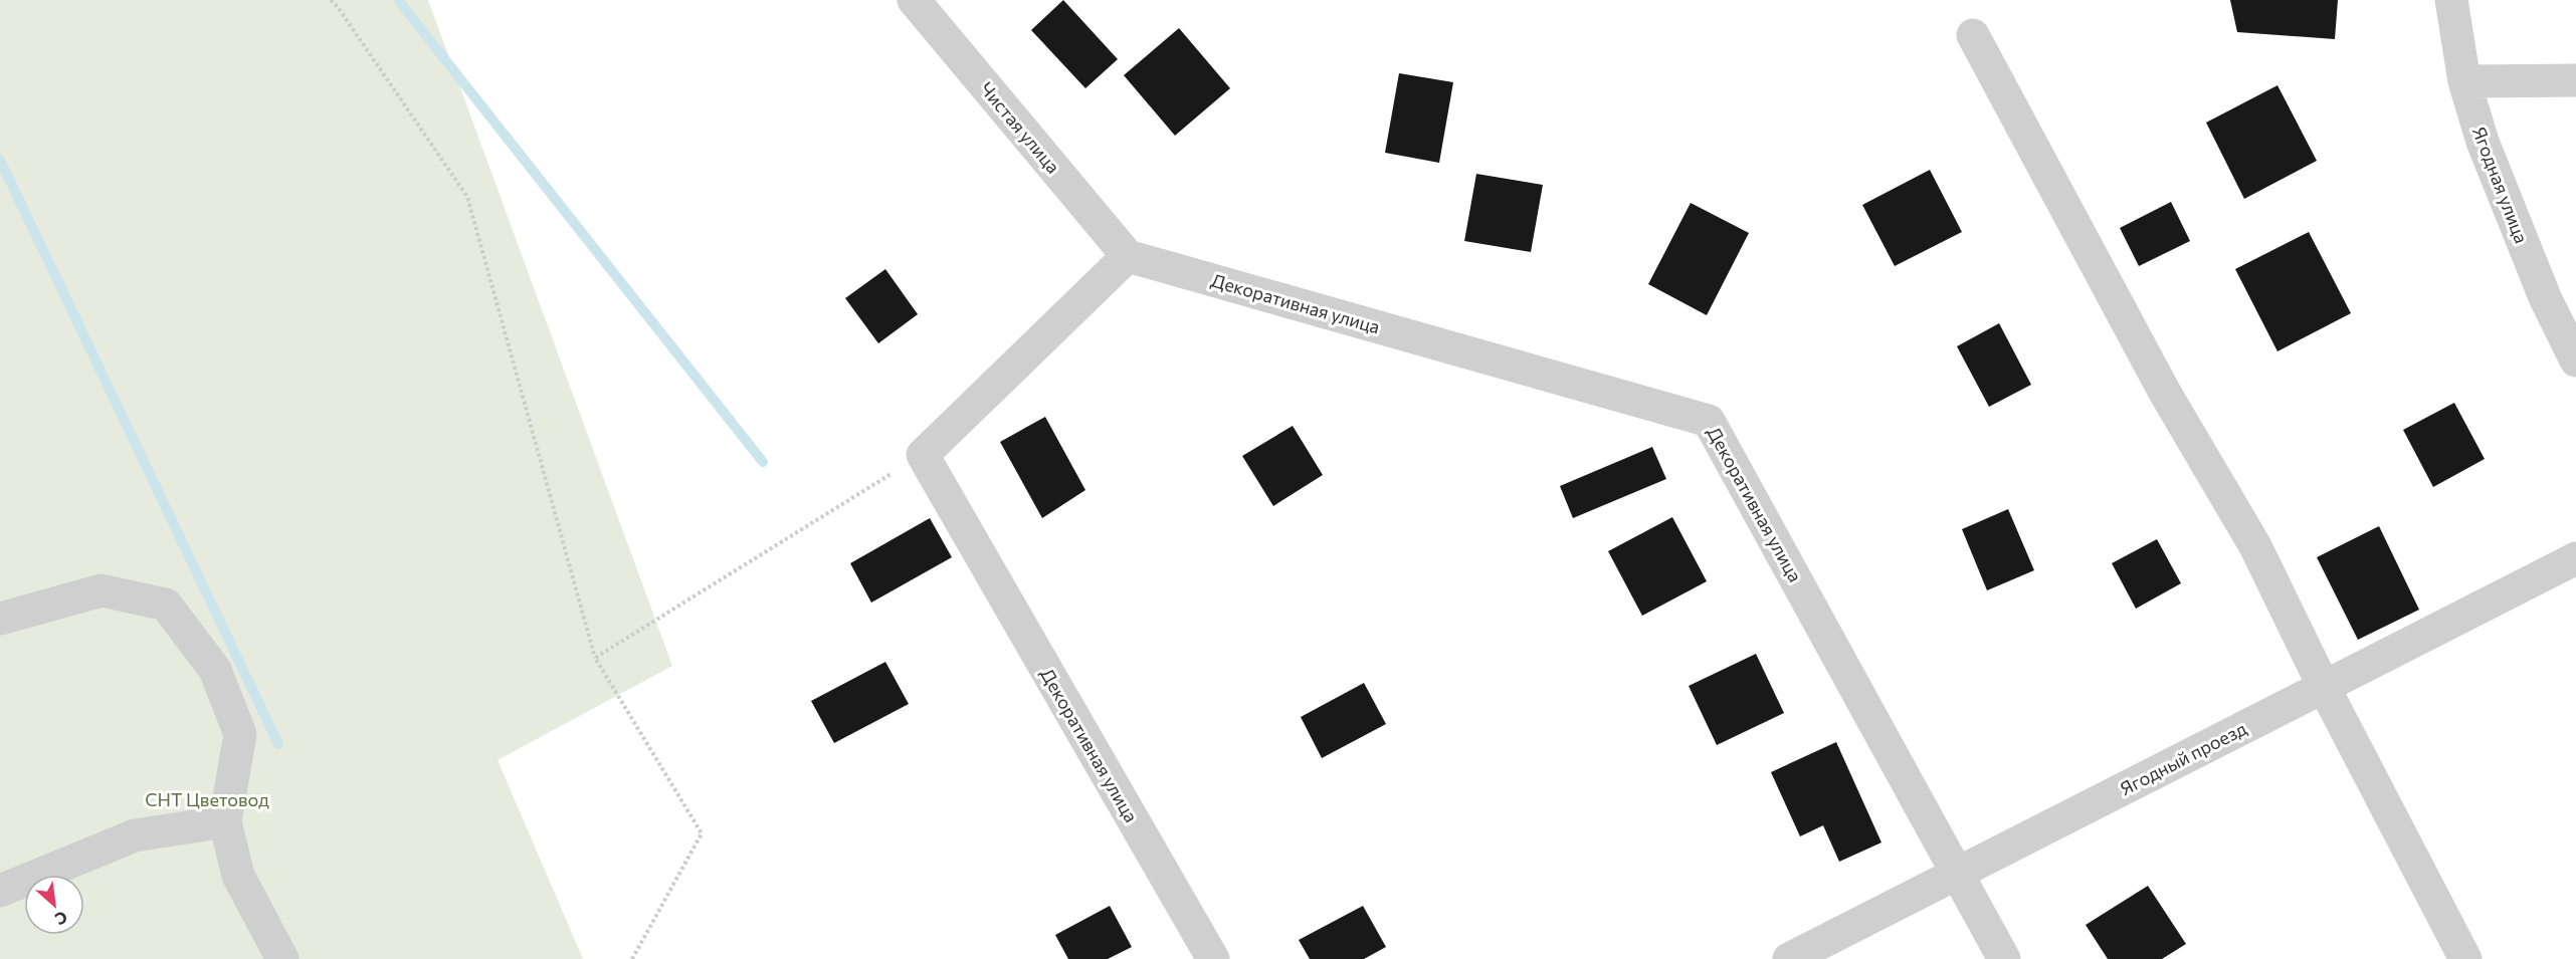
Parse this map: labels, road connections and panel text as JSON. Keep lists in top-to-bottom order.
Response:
{
  "streets": {
    "street": [
      "Чистая улица",
      "Ягодная улица",
      "Декоративная улица",
      "Ягодный проезд"
    ]
  },
  "crossings": [
    ["Чистая улица", "Декоративная улица"],
    ["Декоративная улица", "Ягодный проезд"]
  ],
  "parks": ["СНТ Цветовод"],
  "north": "bottom right"
}
